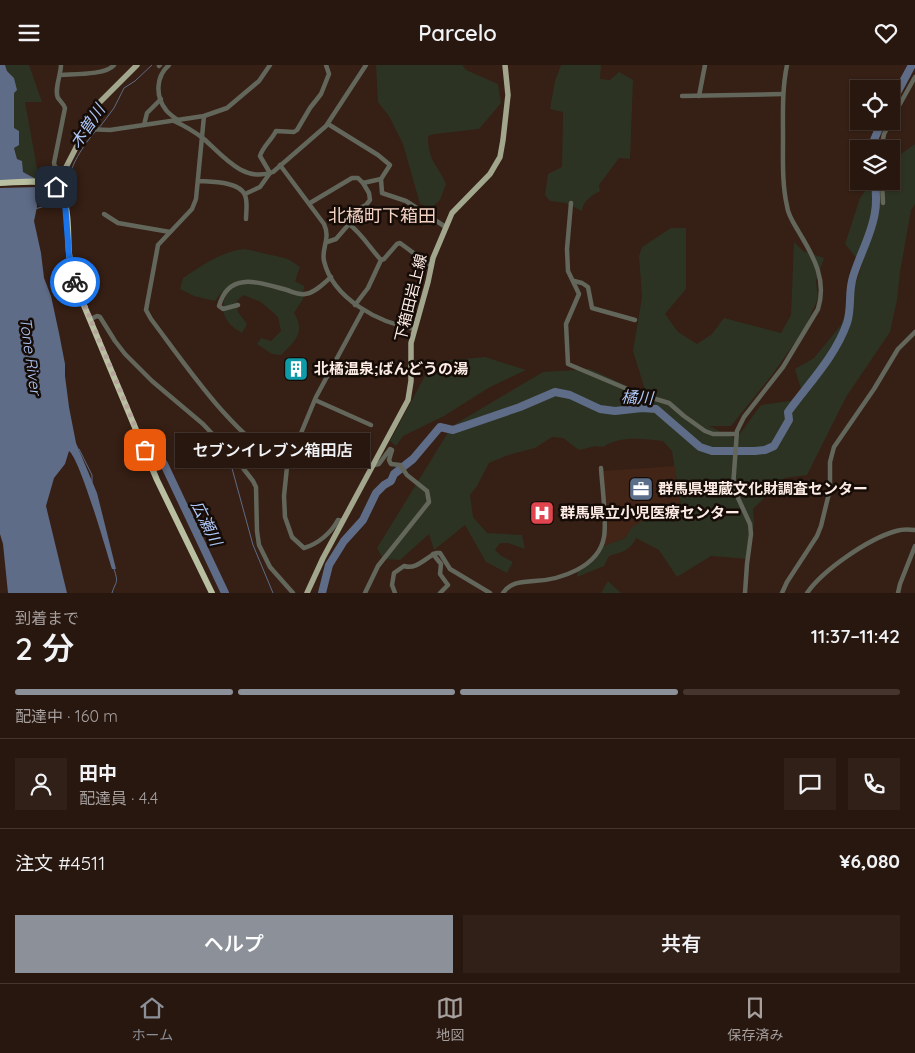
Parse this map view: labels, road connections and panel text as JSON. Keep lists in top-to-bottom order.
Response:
{
  "streets": {
    "main road": ["下箱田岩上線"]
  },
  "districts": ["北橘町下箱田"],
  "water": [
    "木曽川",
    "Tone River",
    "橘川",
    "広瀬川"
  ],
  "places": {
    "building": ["北橘温泉;ばんどうの湯"],
    "other": ["セブンイレブン箱田店"],
    "office": ["群馬県埋蔵文化財調査センター"],
    "hospital": ["群馬県立小児医療センター"]
  },
  "page": {
    "header": "Parcelo",
    "bubble": "セブンイレブン箱田店",
    "heading": ["2 分", "到着まで", "11:37–11:42"],
    "panel": [
      "田中",
      "配達員 · 4.4",
      "注文 #4511",
      "¥6,080"
    ],
    "bar": "配達中 · 160 m",
    "buttons": ["ヘルプ", "共有"],
    "tabs": ["ホーム", "地図", "保存済み"]
  }
}
